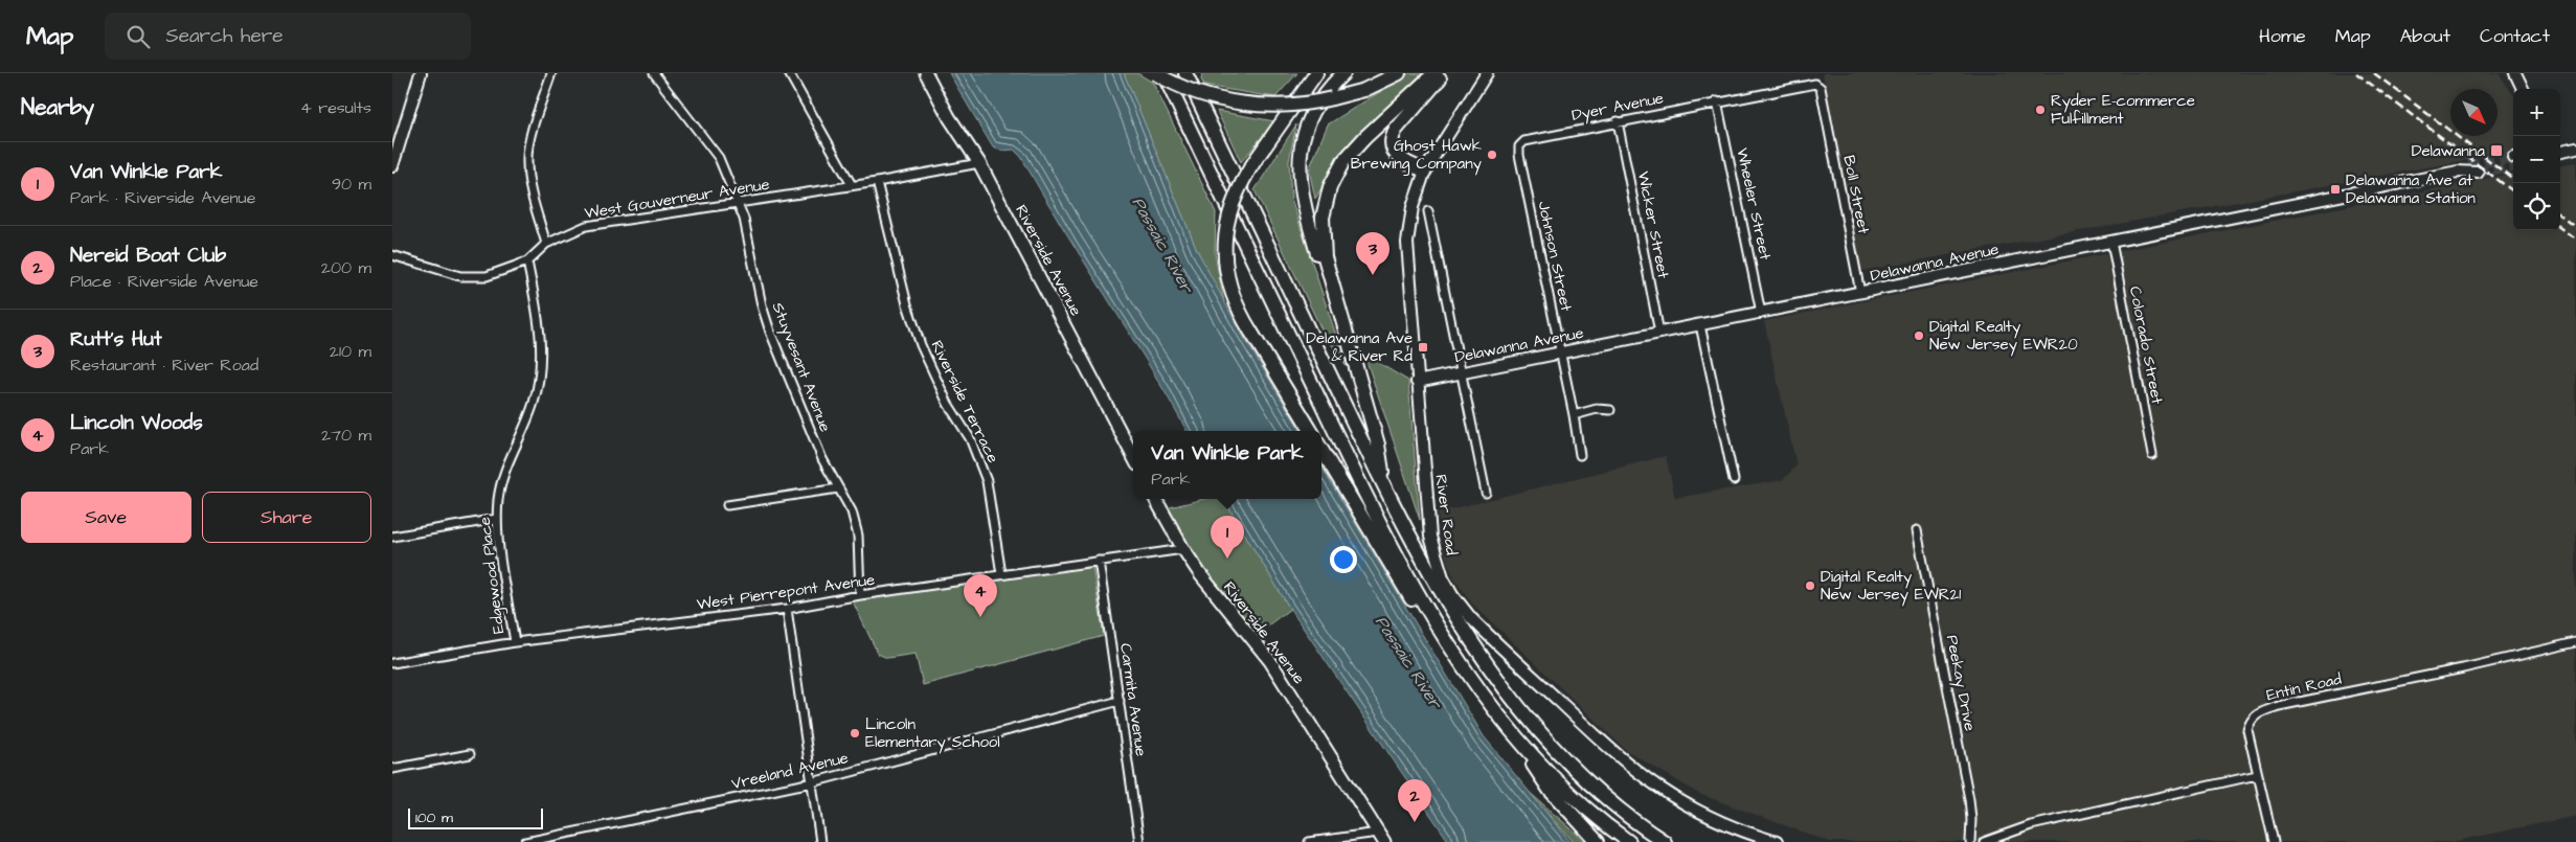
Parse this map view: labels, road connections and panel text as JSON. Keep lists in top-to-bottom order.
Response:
{
  "streets": {
    "main road": ["Riverside Avenue"],
    "street": [
      "Dyer Avenue",
      "Boll Street",
      "West Gouverneur Avenue",
      "Wheeler Street",
      "Wicker Street",
      "Johnson Street",
      "Delawanna Avenue",
      "Colorado Street",
      "Stuyvesant Avenue",
      "Riverside Terrace",
      "River Road",
      "Edgewood Place",
      "West Pierrepont Avenue",
      "Peekay Drive",
      "Entin Road",
      "Carmita Avenue",
      "Vreeland Avenue"
    ]
  },
  "crossings": [
    ["Dyer Avenue", "Boll Street"],
    ["Dyer Avenue", "Wheeler Street"],
    ["Dyer Avenue", "Wicker Street"],
    ["Dyer Avenue", "Johnson Street"],
    ["Boll Street", "Delawanna Avenue"],
    ["West Gouverneur Avenue", "Riverside Avenue"],
    ["West Gouverneur Avenue", "Stuyvesant Avenue"],
    ["West Gouverneur Avenue", "Riverside Terrace"],
    ["West Gouverneur Avenue", "Edgewood Place"],
    ["Wheeler Street", "Delawanna Avenue"],
    ["Wicker Street", "Delawanna Avenue"],
    ["Johnson Street", "Delawanna Avenue"],
    ["Riverside Avenue", "West Pierrepont Avenue"],
    ["Delawanna Avenue", "Colorado Street"],
    ["Delawanna Avenue", "River Road"],
    ["Stuyvesant Avenue", "West Pierrepont Avenue"],
    ["Riverside Terrace", "West Pierrepont Avenue"],
    ["Edgewood Place", "West Pierrepont Avenue"],
    ["West Pierrepont Avenue", "Carmita Avenue"],
    ["Carmita Avenue", "Vreeland Avenue"]
  ],
  "water": ["Passaic River"],
  "places": {
    "other": [
      "Ryder E-commerce Fulfillment",
      "Ghost Hawk Brewing Company",
      "Digital Realty New Jersey EWR20",
      "Digital Realty New Jersey EWR21",
      "Lincoln Elementary School"
    ],
    "transit": ["Delawanna", "Delawanna Ave at Delawanna Station", "Delawanna Ave & River Rd"]
  },
  "scale_bar": "100 m",
  "north": "bottom right",
  "page": {
    "header": "Map",
    "search": "Search here",
    "nav": [
      "Home",
      "Map",
      "About",
      "Contact"
    ],
    "heading": ["Nearby", "4 results"],
    "map_buttons": ["+", "−"],
    "list": [
      {
        "mark": "1",
        "name": "Van Winkle Park",
        "note": "Park · Riverside Avenue",
        "value": "90 m"
      },
      {
        "mark": "2",
        "name": "Nereid Boat Club",
        "note": "Place · Riverside Avenue",
        "value": "200 m"
      },
      {
        "mark": "3",
        "name": "Rutt's Hut",
        "note": "Restaurant · River Road",
        "value": "210 m"
      },
      {
        "mark": "4",
        "name": "Lincoln Woods",
        "note": "Park",
        "value": "270 m"
      }
    ],
    "pins": [
      "3",
      "1",
      "4",
      "2"
    ],
    "popup": ["Van Winkle Park", "Park"],
    "buttons": ["Save", "Share"],
    "scale": "100 m"
  }
}
